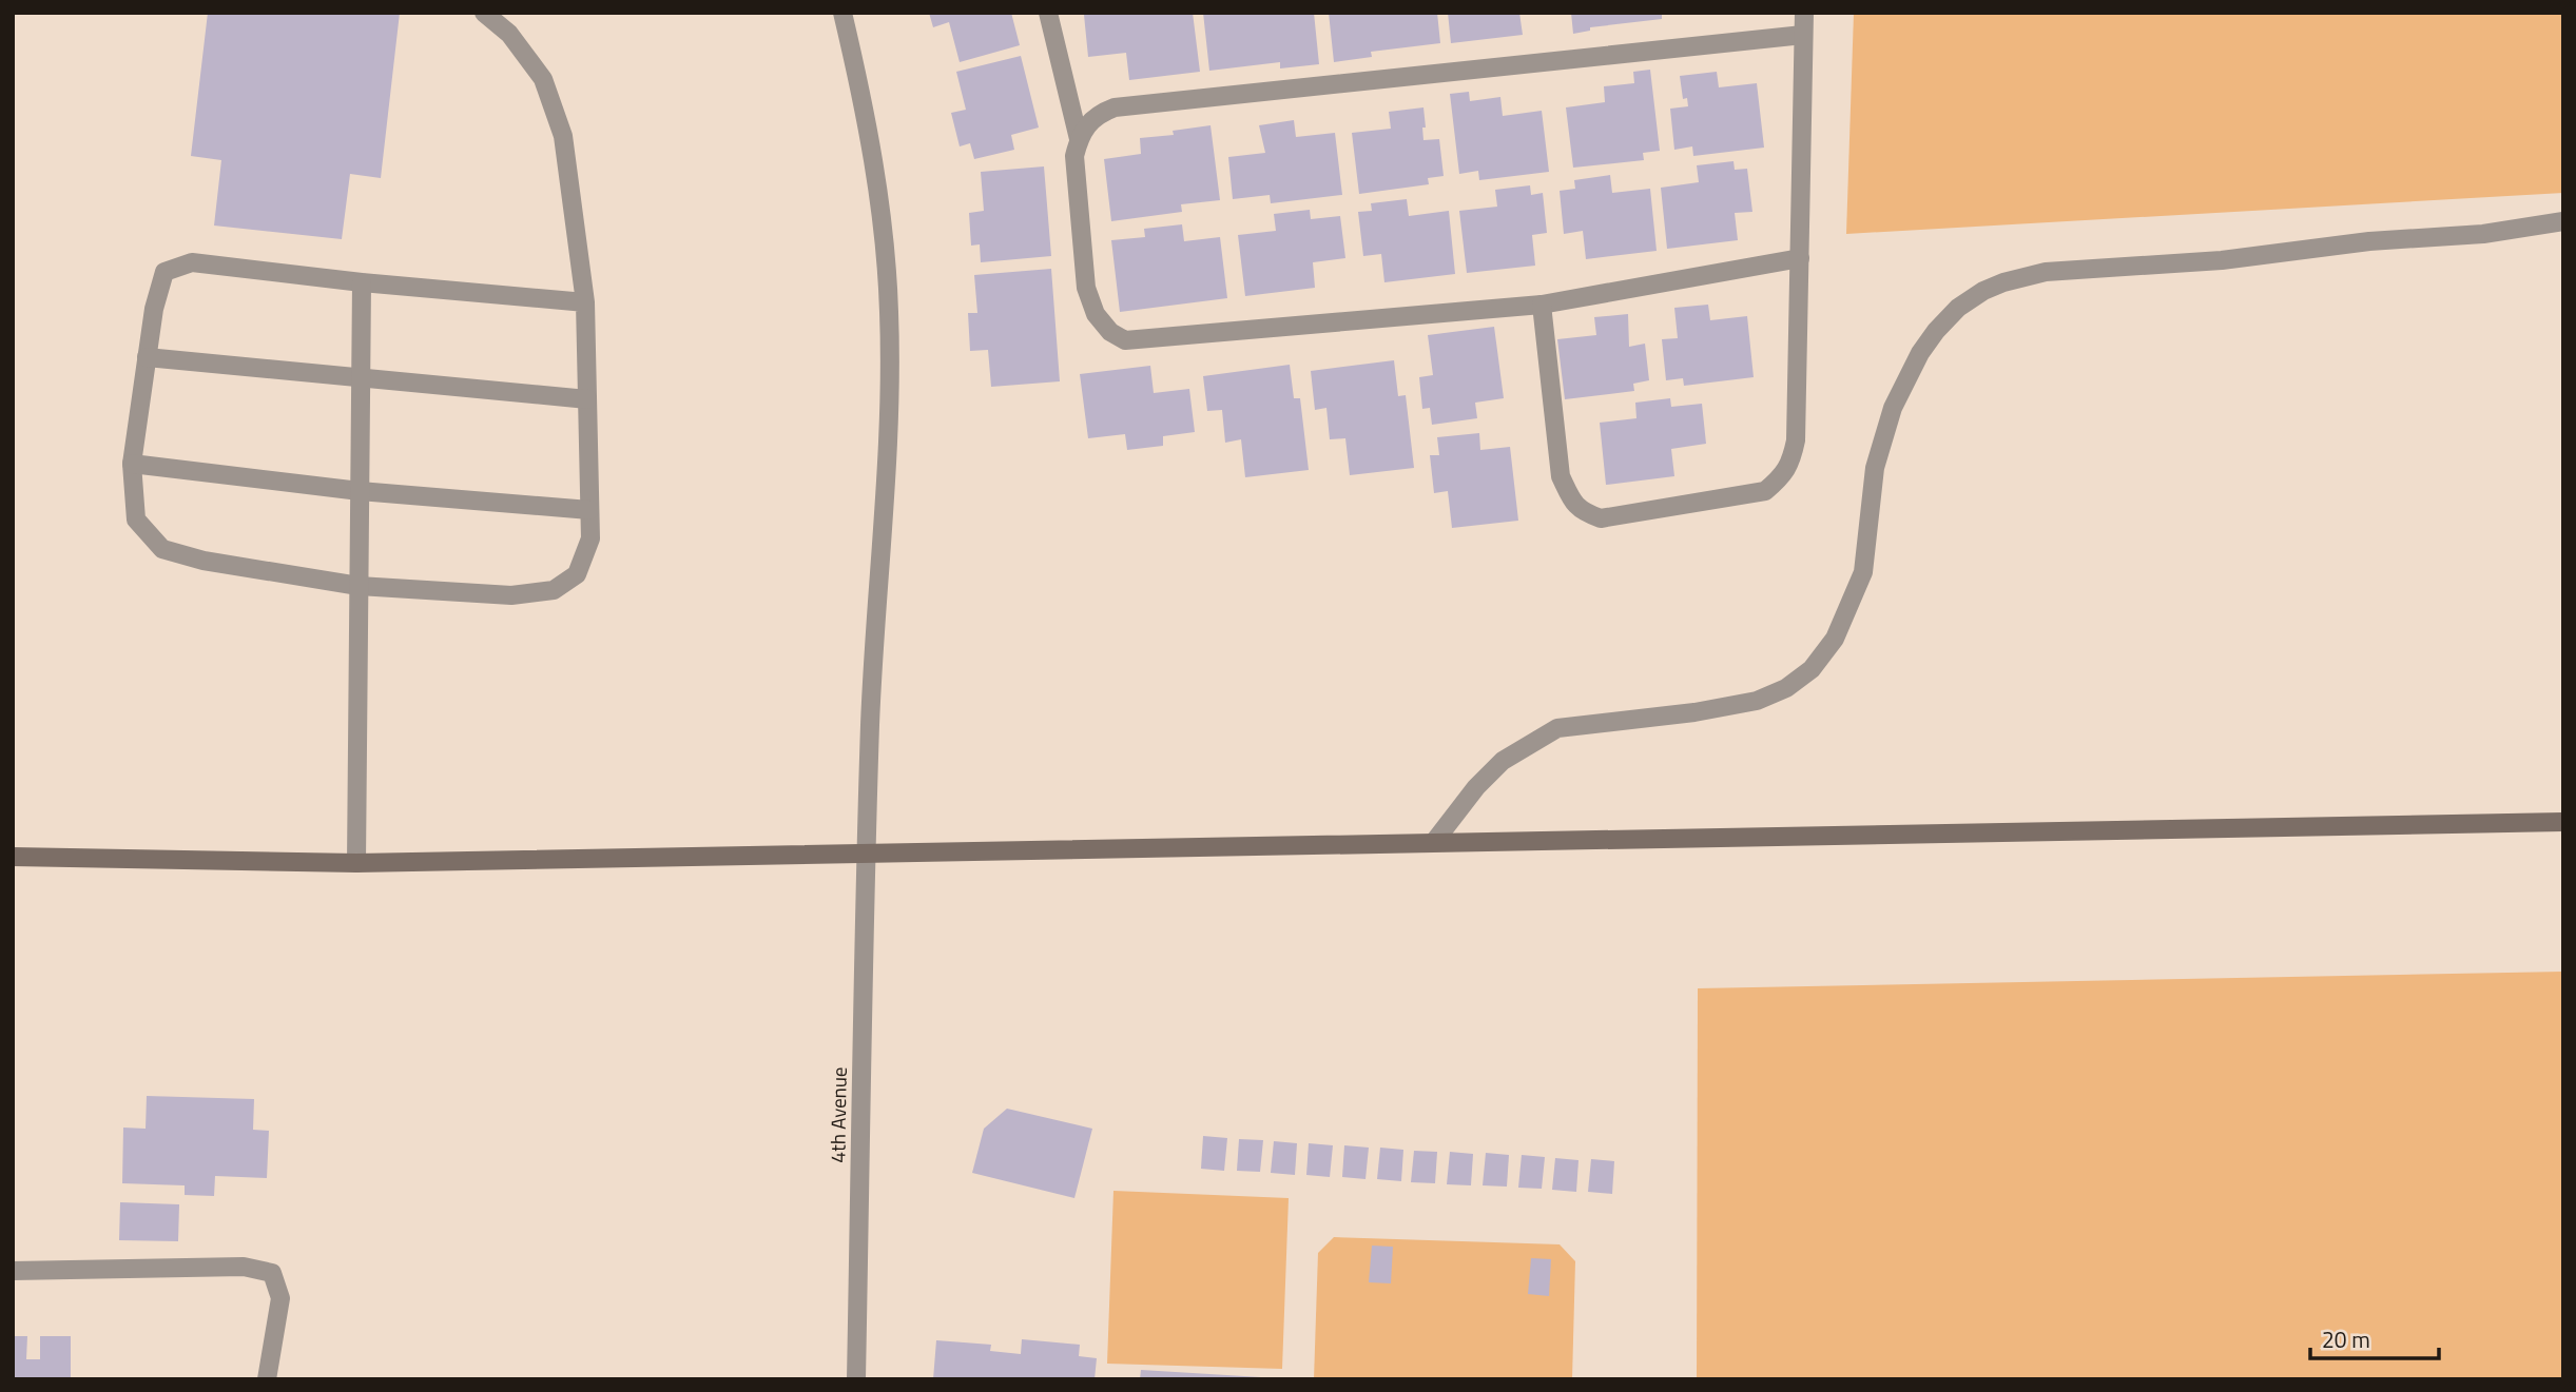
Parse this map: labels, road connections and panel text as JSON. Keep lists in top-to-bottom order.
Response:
{
  "streets": {
    "street": ["4th Avenue"]
  },
  "scale_bar": "20 m"
}
